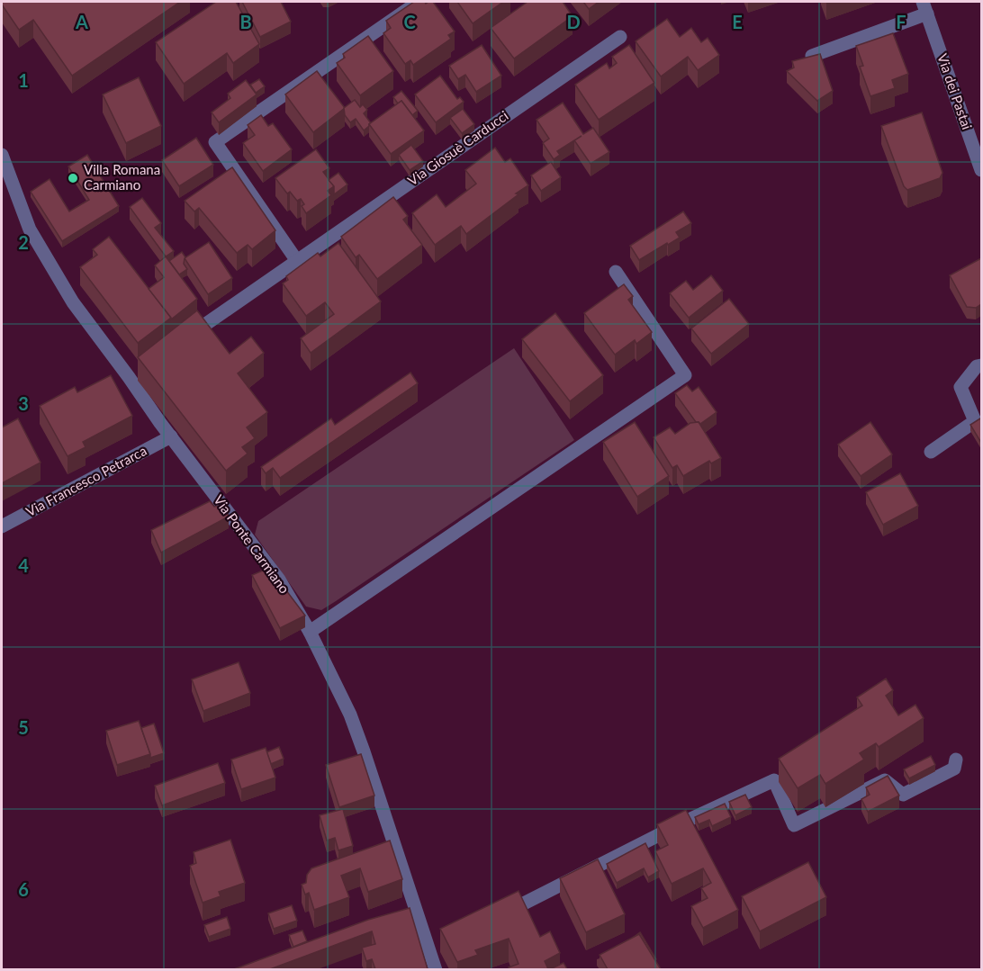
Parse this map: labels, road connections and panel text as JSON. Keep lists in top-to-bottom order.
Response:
{
  "streets": {
    "street": [
      "Via dei Pastai",
      "Via Giosuè Carducci",
      "Via Francesco Petrarca",
      "Via Ponte Carmiano"
    ]
  },
  "crossings": [
    ["Via Francesco Petrarca", "Via Ponte Carmiano"]
  ],
  "places": ["Villa Romana Carmiano"],
  "grid": {
    "columns": [
      "A",
      "B",
      "C",
      "D",
      "E",
      "F"
    ],
    "rows": [
      "1",
      "2",
      "3",
      "4",
      "5",
      "6"
    ]
  }
}
